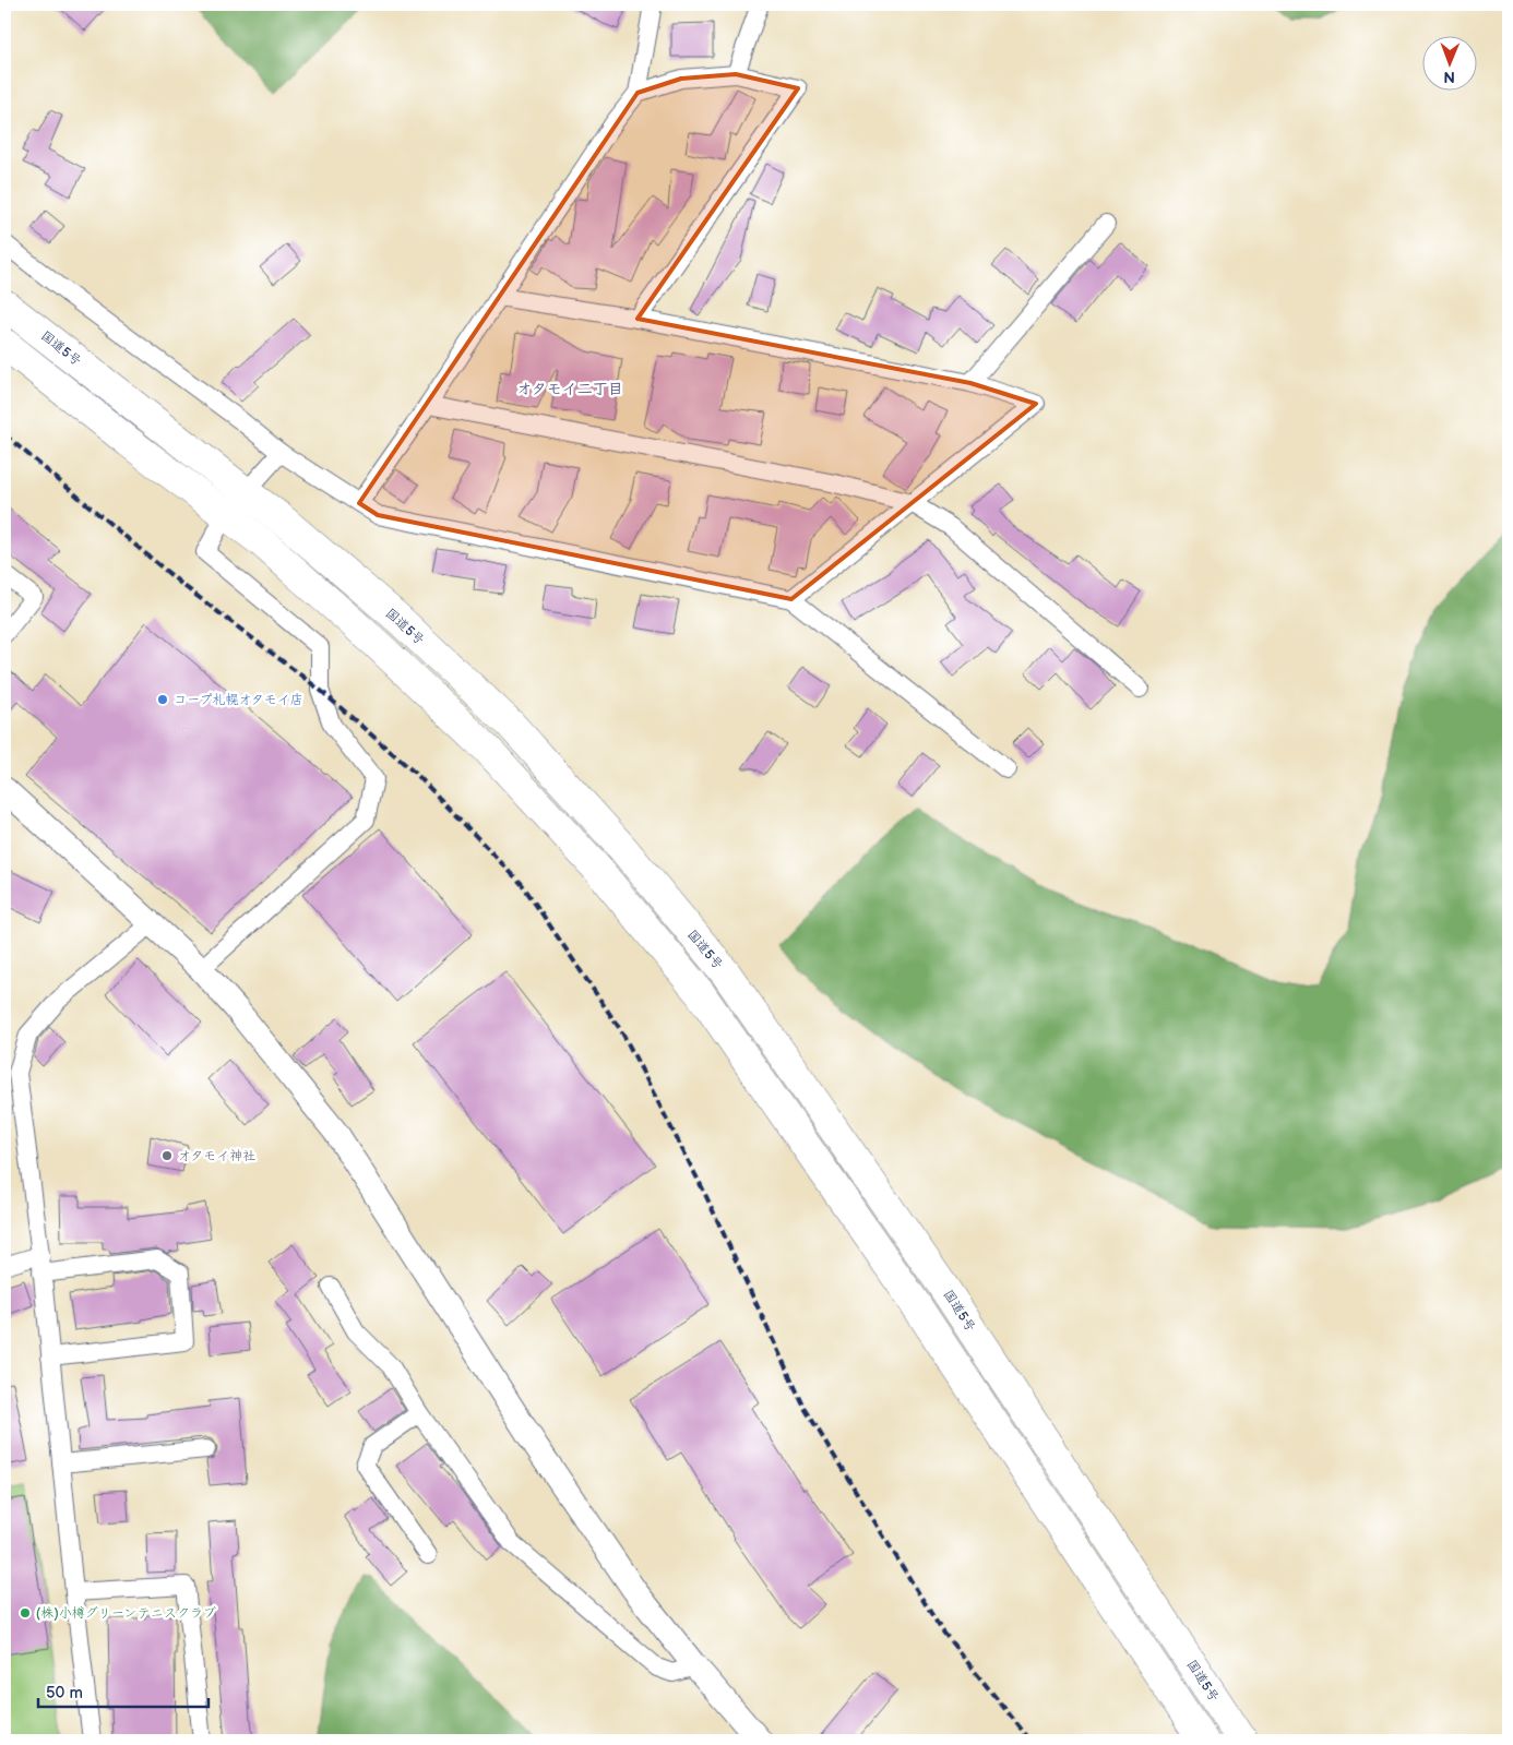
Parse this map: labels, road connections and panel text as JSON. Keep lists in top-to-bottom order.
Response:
{
  "streets": {
    "highway": ["国道5号"]
  },
  "districts": ["オタモイ二丁目"],
  "places": ["コープ札幌オタモイ店", "オタモイ神社", "(株)小樽グリーンテニスクラブ"],
  "scale_bar": "50 m",
  "north": "bottom"
}
